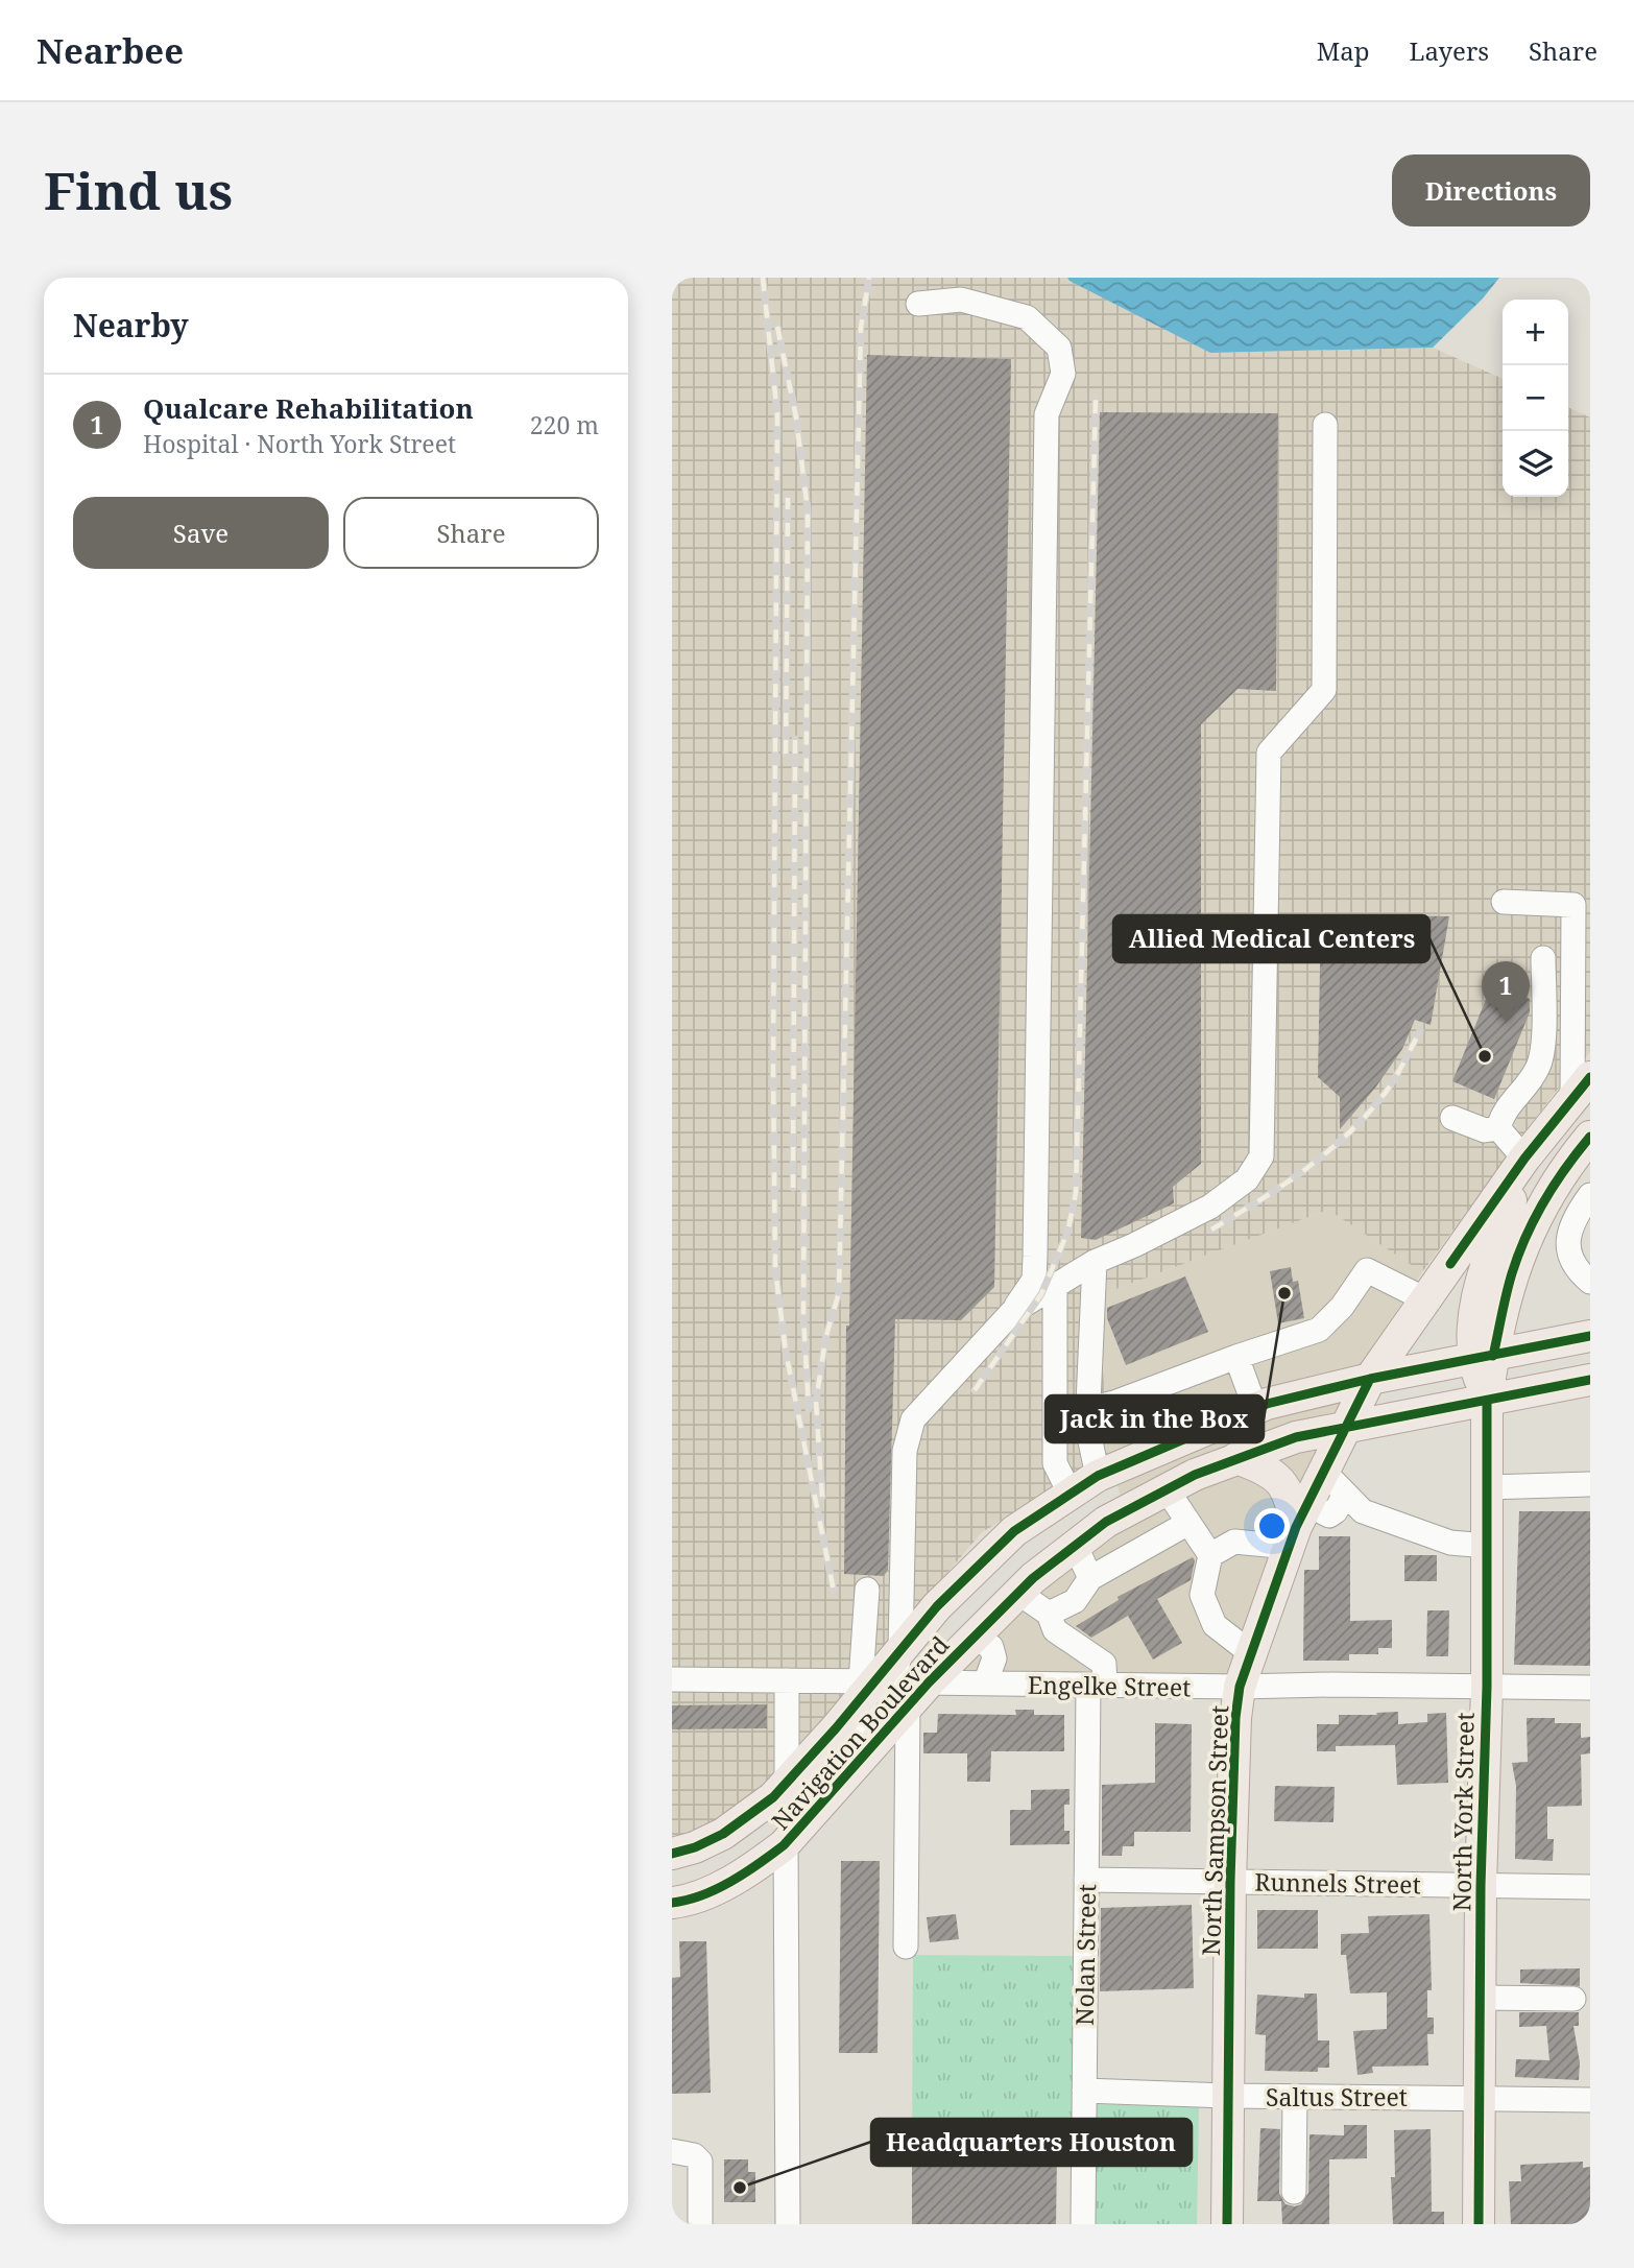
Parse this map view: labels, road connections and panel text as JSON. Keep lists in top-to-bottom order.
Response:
{
  "streets": {
    "main road": ["Navigation Boulevard", "North York Street", "North Sampson Street"],
    "street": [
      "Engelke Street",
      "Runnels Street",
      "Nolan Street",
      "Saltus Street"
    ]
  },
  "crossings": [
    ["Engelke Street", "Navigation Boulevard"],
    ["Engelke Street", "North York Street"],
    ["Engelke Street", "North Sampson Street"],
    ["Engelke Street", "Nolan Street"],
    ["Navigation Boulevard", "North York Street"],
    ["Navigation Boulevard", "North Sampson Street"],
    ["North York Street", "Runnels Street"],
    ["North York Street", "Saltus Street"],
    ["North Sampson Street", "Runnels Street"],
    ["North Sampson Street", "Saltus Street"],
    ["Runnels Street", "Nolan Street"],
    ["Nolan Street", "Saltus Street"]
  ],
  "places": ["Allied Medical Centers", "Jack in the Box", "Headquarters Houston"],
  "page": {
    "header": "Nearbee",
    "nav": ["Map", "Layers", "Share"],
    "buttons": [
      "Directions",
      ["Save", "Share"]
    ],
    "title": "Find us",
    "heading": "Nearby",
    "map_buttons": ["+", "−"],
    "list": [
      {
        "mark": "1",
        "name": "Qualcare Rehabilitation",
        "note": "Hospital · North York Street",
        "value": "220 m"
      }
    ],
    "pins": "1"
  }
}
